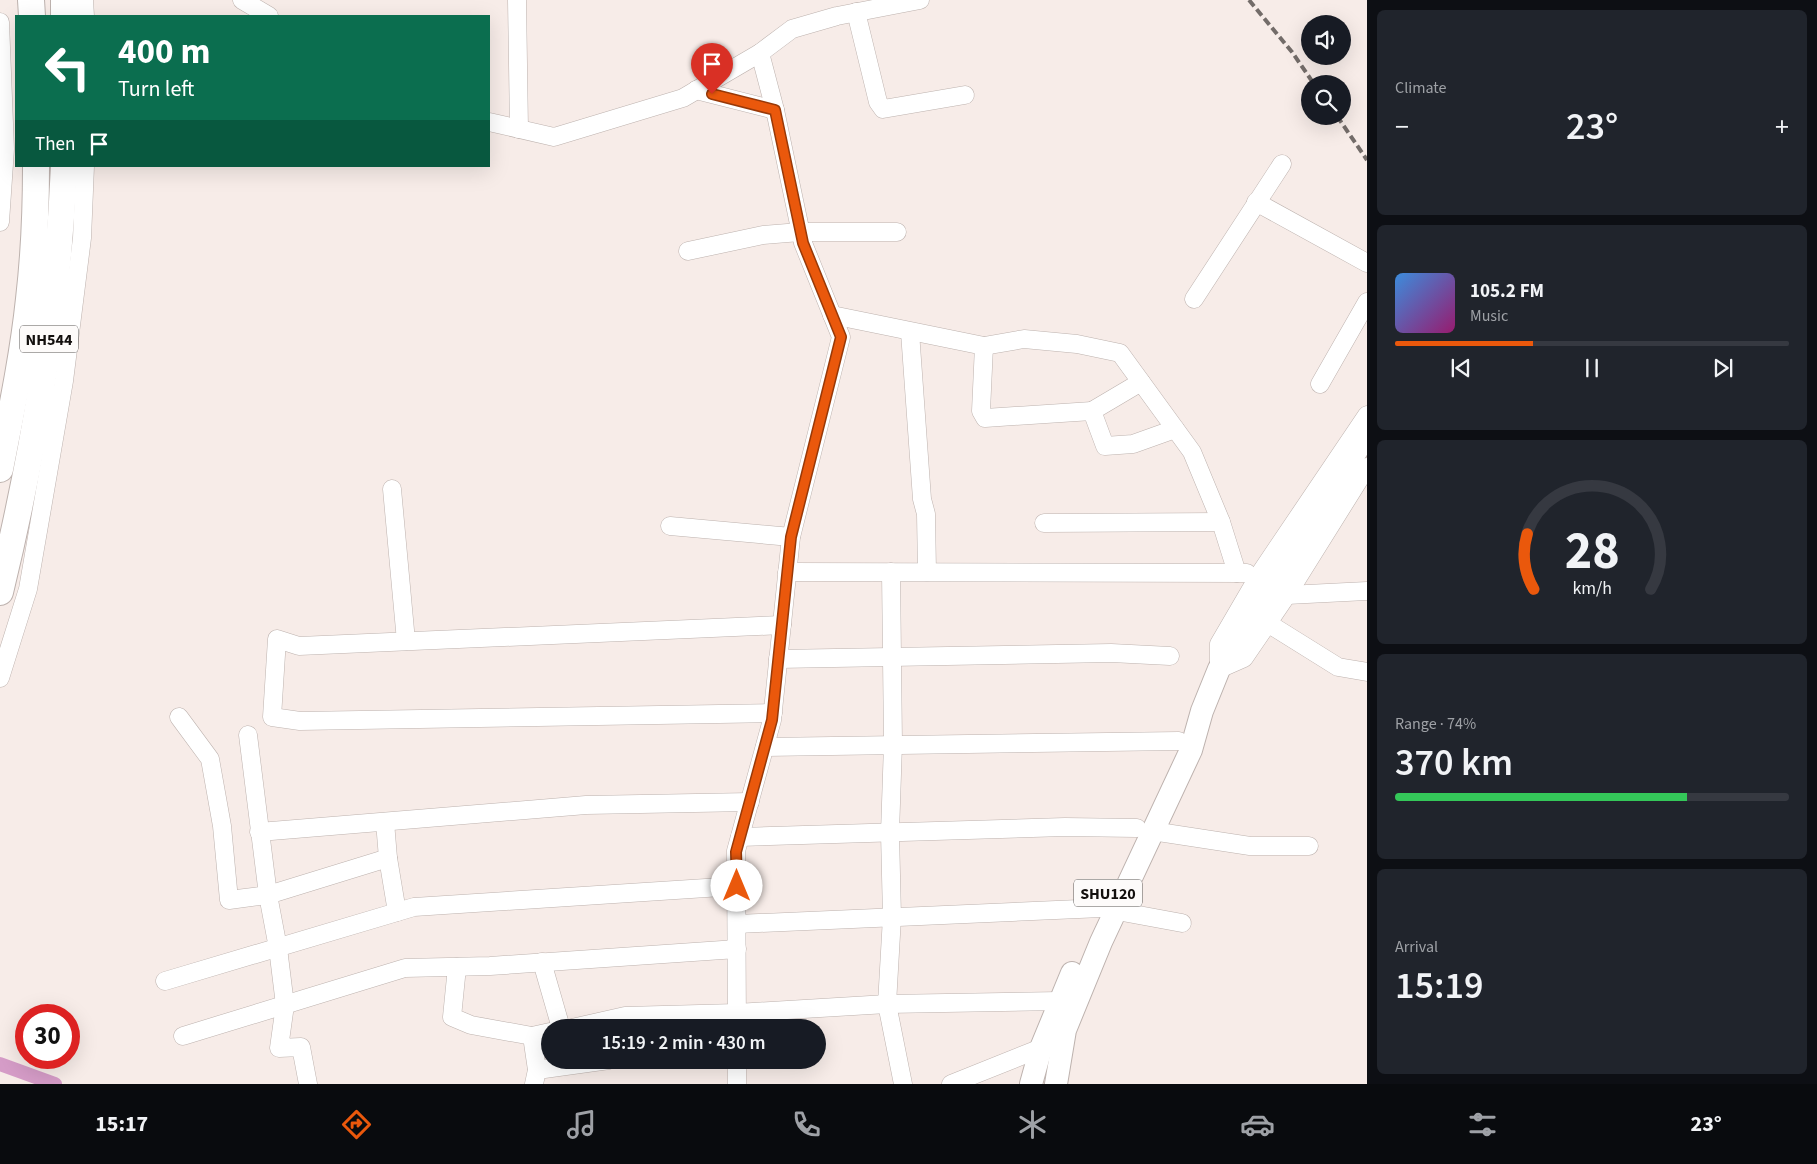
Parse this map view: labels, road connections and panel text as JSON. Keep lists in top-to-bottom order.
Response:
{
  "streets": {
    "highway": ["NH544"],
    "main road": ["SHU120"]
  },
  "page": {
    "tile": [
      "Climate",
      ["Range · 74%", "370 km"],
      ["Arrival", "15:19"]
    ],
    "turn": ["400 m", "Turn left"],
    "heat": ["−", "23°", "+"],
    "then": "Then",
    "song": ["105.2 FM", "Music"],
    "limit": "30",
    "trip": "15:19 · 2 min · 430 m",
    "tabs": ["15:17", "23°"],
    "gauge": ["28", "km/h"]
  }
}
